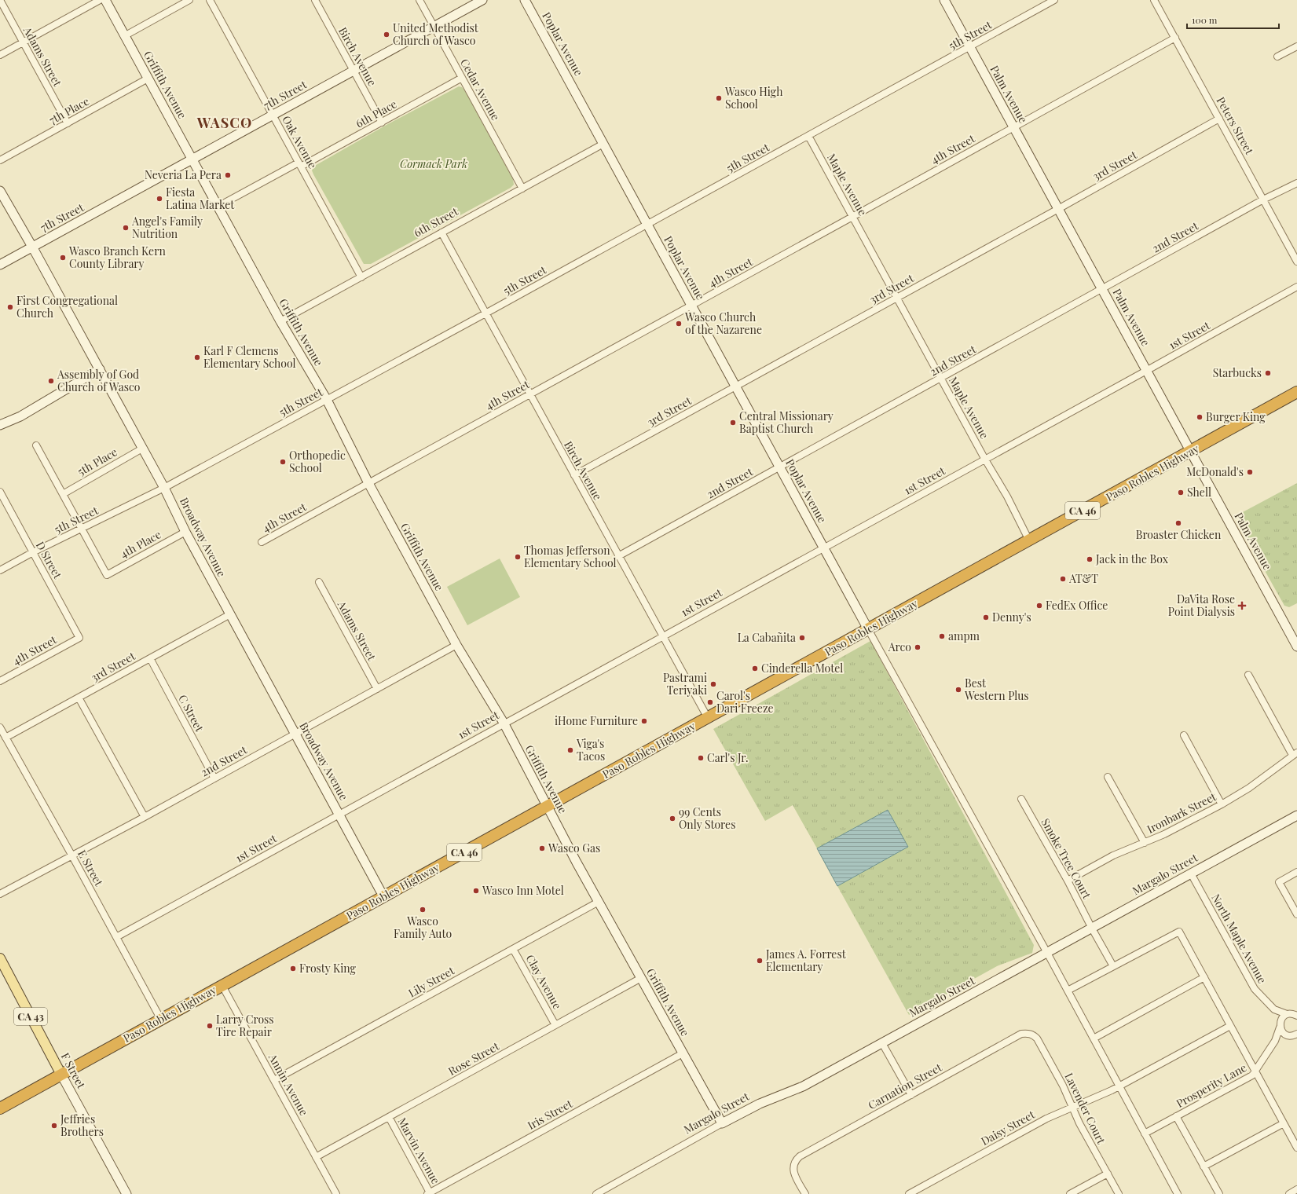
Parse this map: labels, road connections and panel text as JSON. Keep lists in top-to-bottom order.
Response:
{
  "streets": {
    "highway": ["Paso Robles Highway", "CA 46"],
    "main road": ["CA 43", "F Street"],
    "street": [
      "5th Street",
      "Poplar Avenue",
      "Adams Street",
      "Birch Avenue",
      "Griffith Avenue",
      "Cedar Avenue",
      "Palm Avenue",
      "7th Street",
      "7th Place",
      "6th Place",
      "Peters Street",
      "Oak Avenue",
      "4th Street",
      "3rd Street",
      "Maple Avenue",
      "6th Street",
      "2nd Street",
      "1st Street",
      "5th Place",
      "Broadway Avenue",
      "4th Place",
      "D Street",
      "C Street",
      "Ironbark Street",
      "Smoke Tree Court",
      "E Street",
      "Margalo Street",
      "North Maple Avenue",
      "Lily Street",
      "Clay Avenue",
      "Rose Street",
      "Annin Avenue",
      "Prosperity Lane",
      "Carnation Street",
      "Lavender Court",
      "Iris Street",
      "Daisy Street",
      "Marvin Avenue"
    ]
  },
  "crossings": [
    ["5th Street", "Poplar Avenue"],
    ["5th Street", "Birch Avenue"],
    ["5th Street", "Griffith Avenue"],
    ["5th Street", "Palm Avenue"],
    ["5th Street", "Maple Avenue"],
    ["5th Street", "Broadway Avenue"],
    ["5th Street", "4th Place"],
    ["5th Street", "D Street"],
    ["Poplar Avenue", "4th Street"],
    ["Poplar Avenue", "3rd Street"],
    ["Poplar Avenue", "6th Street"],
    ["Poplar Avenue", "2nd Street"],
    ["Poplar Avenue", "1st Street"],
    ["Poplar Avenue", "Paso Robles Highway"],
    ["Adams Street", "7th Place"],
    ["Adams Street", "2nd Street"],
    ["Birch Avenue", "7th Street"],
    ["Birch Avenue", "6th Place"],
    ["Birch Avenue", "4th Street"],
    ["Birch Avenue", "3rd Street"],
    ["Birch Avenue", "6th Street"],
    ["Birch Avenue", "2nd Street"],
    ["Birch Avenue", "1st Street"],
    ["Birch Avenue", "Paso Robles Highway"],
    ["Griffith Avenue", "7th Street"],
    ["Griffith Avenue", "7th Place"],
    ["Griffith Avenue", "6th Place"],
    ["Griffith Avenue", "4th Street"],
    ["Griffith Avenue", "6th Street"],
    ["Griffith Avenue", "2nd Street"],
    ["Griffith Avenue", "1st Street"],
    ["Griffith Avenue", "Paso Robles Highway"],
    ["Griffith Avenue", "Margalo Street"],
    ["Griffith Avenue", "Lily Street"],
    ["Griffith Avenue", "Rose Street"],
    ["Griffith Avenue", "Iris Street"],
    ["Cedar Avenue", "7th Street"],
    ["Cedar Avenue", "6th Place"],
    ["Cedar Avenue", "6th Street"],
    ["Palm Avenue", "4th Street"],
    ["Palm Avenue", "3rd Street"],
    ["Palm Avenue", "2nd Street"],
    ["Palm Avenue", "1st Street"],
    ["Palm Avenue", "Paso Robles Highway"],
    ["7th Street", "Oak Avenue"],
    ["7th Street", "Broadway Avenue"],
    ["6th Place", "Oak Avenue"],
    ["Peters Street", "4th Street"],
    ["Peters Street", "3rd Street"],
    ["Peters Street", "2nd Street"],
    ["Oak Avenue", "6th Street"],
    ["4th Street", "Maple Avenue"],
    ["4th Street", "D Street"],
    ["3rd Street", "Maple Avenue"],
    ["3rd Street", "Broadway Avenue"],
    ["3rd Street", "C Street"],
    ["3rd Street", "E Street"],
    ["Maple Avenue", "2nd Street"],
    ["Maple Avenue", "1st Street"],
    ["Maple Avenue", "Paso Robles Highway"],
    ["2nd Street", "Broadway Avenue"],
    ["2nd Street", "C Street"],
    ["2nd Street", "E Street"],
    ["1st Street", "Broadway Avenue"],
    ["1st Street", "E Street"],
    ["5th Place", "Broadway Avenue"],
    ["Paso Robles Highway", "Broadway Avenue"],
    ["Paso Robles Highway", "E Street"],
    ["Paso Robles Highway", "F Street"],
    ["Paso Robles Highway", "Annin Avenue"],
    ["Broadway Avenue", "4th Place"],
    ["Ironbark Street", "Smoke Tree Court"],
    ["Smoke Tree Court", "Margalo Street"],
    ["Margalo Street", "North Maple Avenue"],
    ["North Maple Avenue", "Prosperity Lane"],
    ["Lily Street", "Clay Avenue"],
    ["Lily Street", "Annin Avenue"],
    ["Clay Avenue", "Rose Street"],
    ["Rose Street", "Annin Avenue"],
    ["Rose Street", "Marvin Avenue"],
    ["Carnation Street", "Lavender Court"],
    ["Lavender Court", "Daisy Street"],
    ["Iris Street", "Marvin Avenue"]
  ],
  "districts": ["WASCO"],
  "parks": ["Cormack Park"],
  "places": {
    "other": [
      "United Methodist Church of Wasco",
      "Wasco High School",
      "Neveria La Pera",
      "Fiesta Latina Market",
      "Angel's Family Nutrition",
      "Wasco Branch Kern County Library",
      "First Congregational Church",
      "Wasco Church of the Nazarene",
      "Karl F Clemens Elementary School",
      "Starbucks",
      "Assembly of God Church of Wasco",
      "Burger King",
      "Central Missionary Baptist Church",
      "Orthopedic School",
      "McDonald's",
      "Shell",
      "Broaster Chicken",
      "Thomas Jefferson Elementary School",
      "Jack in the Box",
      "AT&T",
      "FedEx Office",
      "Denny's",
      "ampm",
      "La Cabañita",
      "Arco",
      "Cinderella Motel",
      "Pastrami Teriyaki",
      "Best Western Plus",
      "Carol's Dari Freeze",
      "iHome Furniture",
      "Viga's Tacos",
      "Carl's Jr.",
      "99 Cents Only Stores",
      "Wasco Gas",
      "Wasco Inn Motel",
      "Wasco Family Auto",
      "James A. Forrest Elementary",
      "Frosty King",
      "Larry Cross Tire Repair",
      "Jeffries Brothers"
    ],
    "health": ["DaVita Rose Point Dialysis"]
  },
  "scale_bar": "100 m"
}
